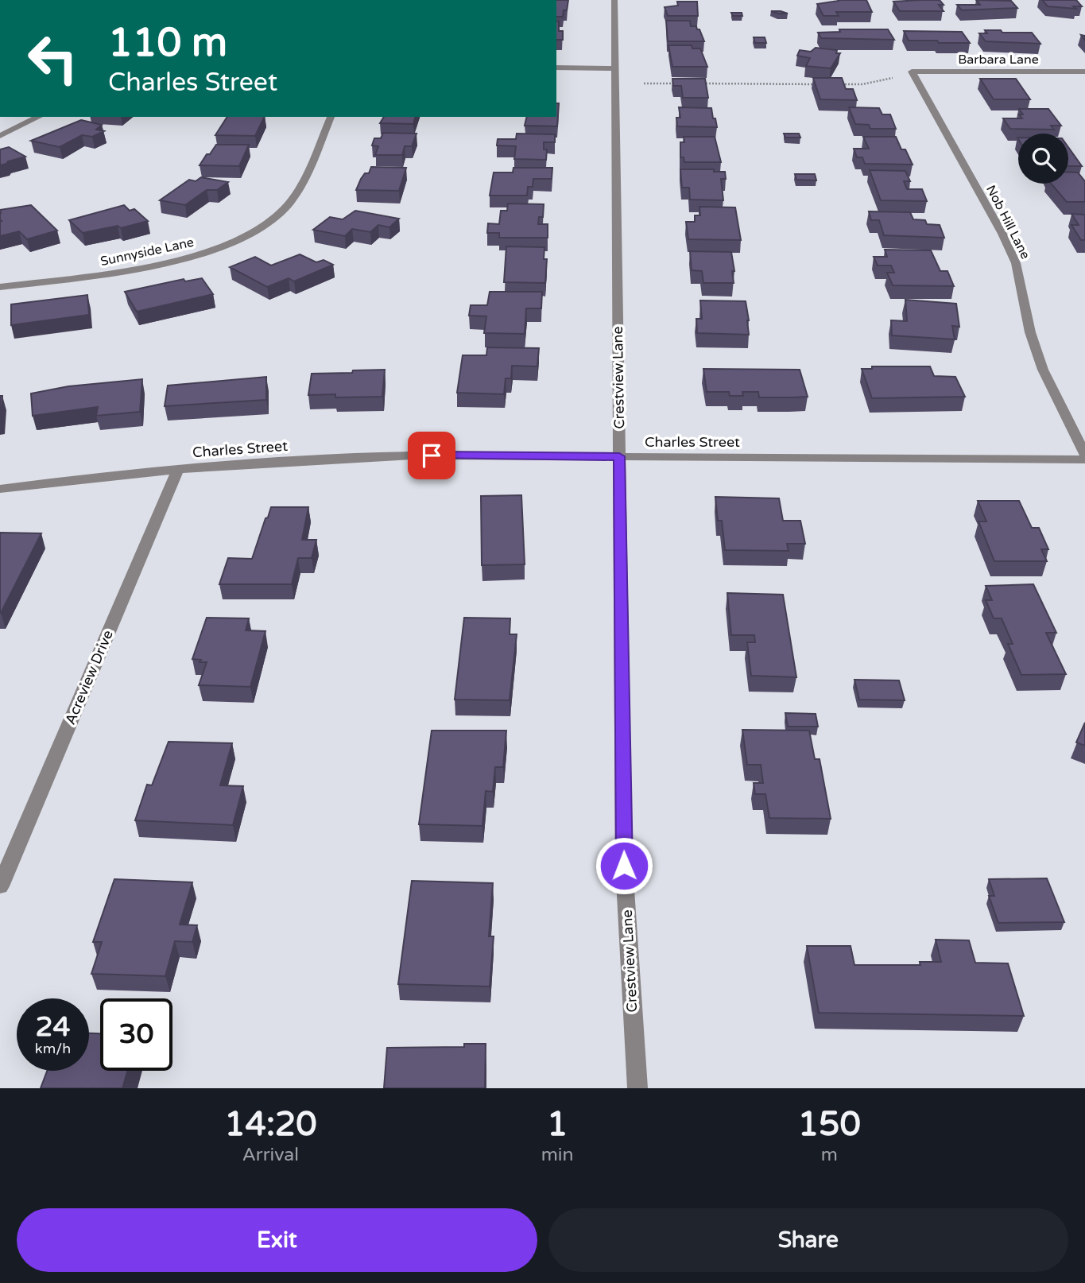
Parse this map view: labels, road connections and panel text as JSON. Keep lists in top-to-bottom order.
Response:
{
  "streets": {
    "street": [
      "Barbara Lane",
      "Nob Hill Lane",
      "Sunnyside Lane",
      "Crestview Lane",
      "Charles Street",
      "Acreview Drive"
    ]
  },
  "crossings": [
    ["Barbara Lane", "Nob Hill Lane"],
    ["Crestview Lane", "Charles Street"],
    ["Charles Street", "Acreview Drive"]
  ],
  "page": {
    "turn": ["110 m", "Charles Street"],
    "speed": "24 km/h",
    "limit": "30",
    "eta": [
      "14:20",
      "Arrival",
      "1",
      "min",
      "150",
      "m"
    ],
    "buttons": ["Exit", "Share"]
  }
}
